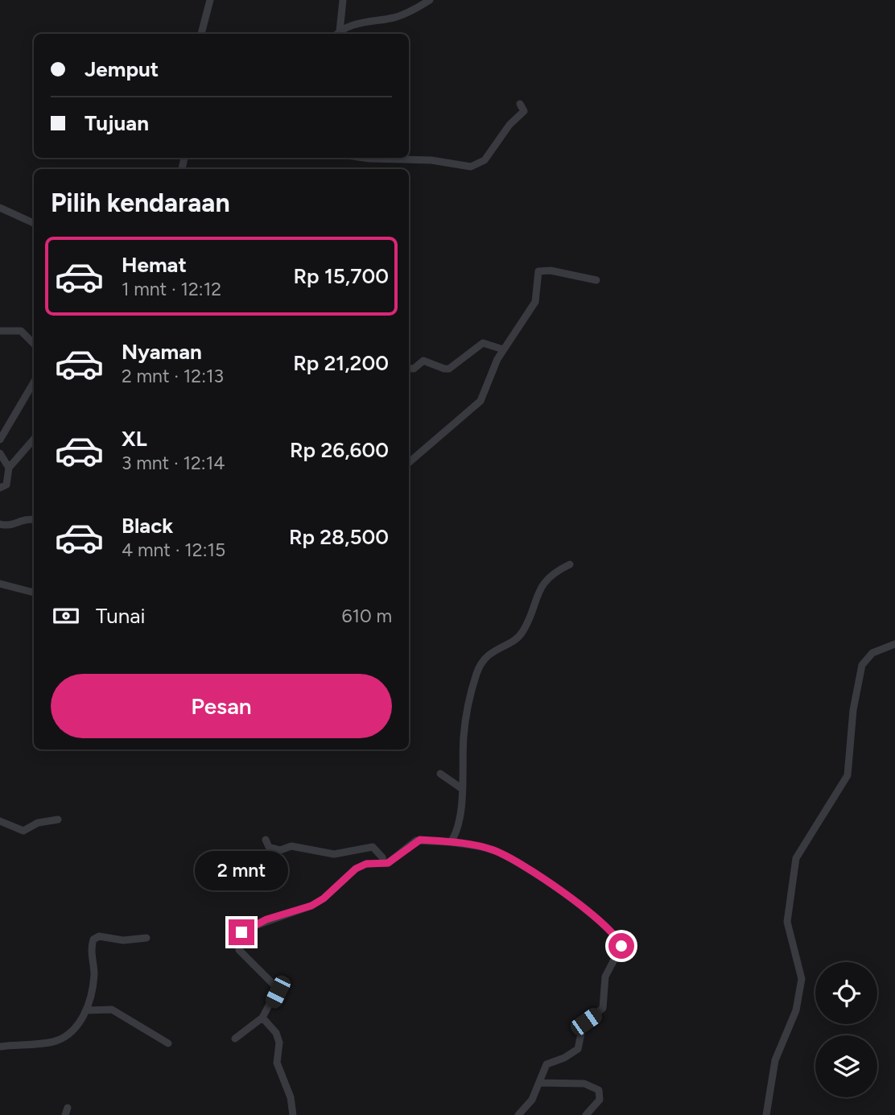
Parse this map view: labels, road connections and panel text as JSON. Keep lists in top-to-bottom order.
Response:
{
  "page": {
    "banner": ["Jemput", "Tujuan"],
    "heading": "Pilih kendaraan",
    "list": [
      {
        "name": "Hemat",
        "note": "1 mnt · 12:12",
        "value": "Rp 15,700"
      },
      {
        "name": "Nyaman",
        "note": "2 mnt · 12:13",
        "value": "Rp 21,200"
      },
      {
        "name": "XL",
        "note": "3 mnt · 12:14",
        "value": "Rp 26,600"
      },
      {
        "name": "Black",
        "note": "4 mnt · 12:15",
        "value": "Rp 28,500"
      }
    ],
    "pay": ["Tunai", "610 m"],
    "buttons": "Pesan",
    "bubble": "2 mnt"
  }
}
